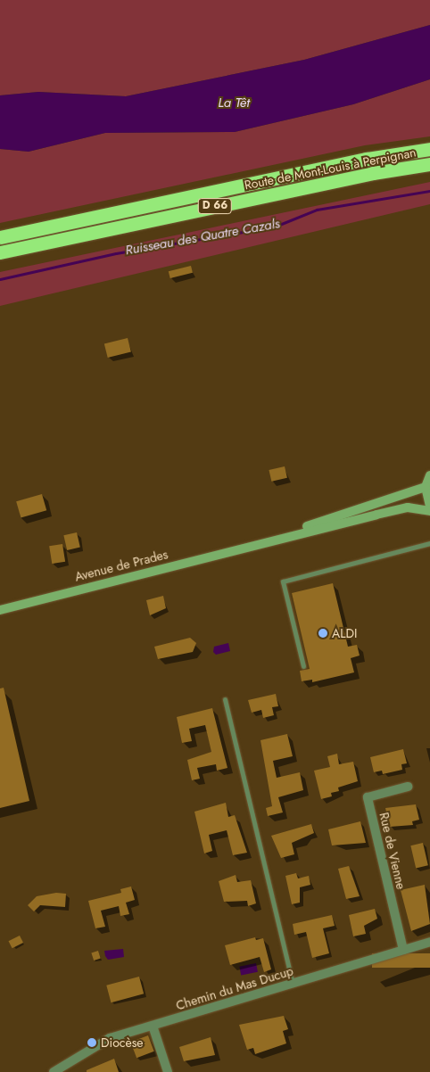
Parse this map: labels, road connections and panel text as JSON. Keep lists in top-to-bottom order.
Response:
{
  "streets": {
    "highway": ["Route de Mont-Louis à Perpignan", "D 66"],
    "main road": ["Avenue de Prades"],
    "street": ["Rue de Vienne", "Chemin du Mas Ducup"]
  },
  "crossings": [
    ["Rue de Vienne", "Chemin du Mas Ducup"]
  ],
  "water": ["La Têt", "Ruisseau des Quatre Cazals"],
  "places": ["ALDI", "Diocèse"]
}
